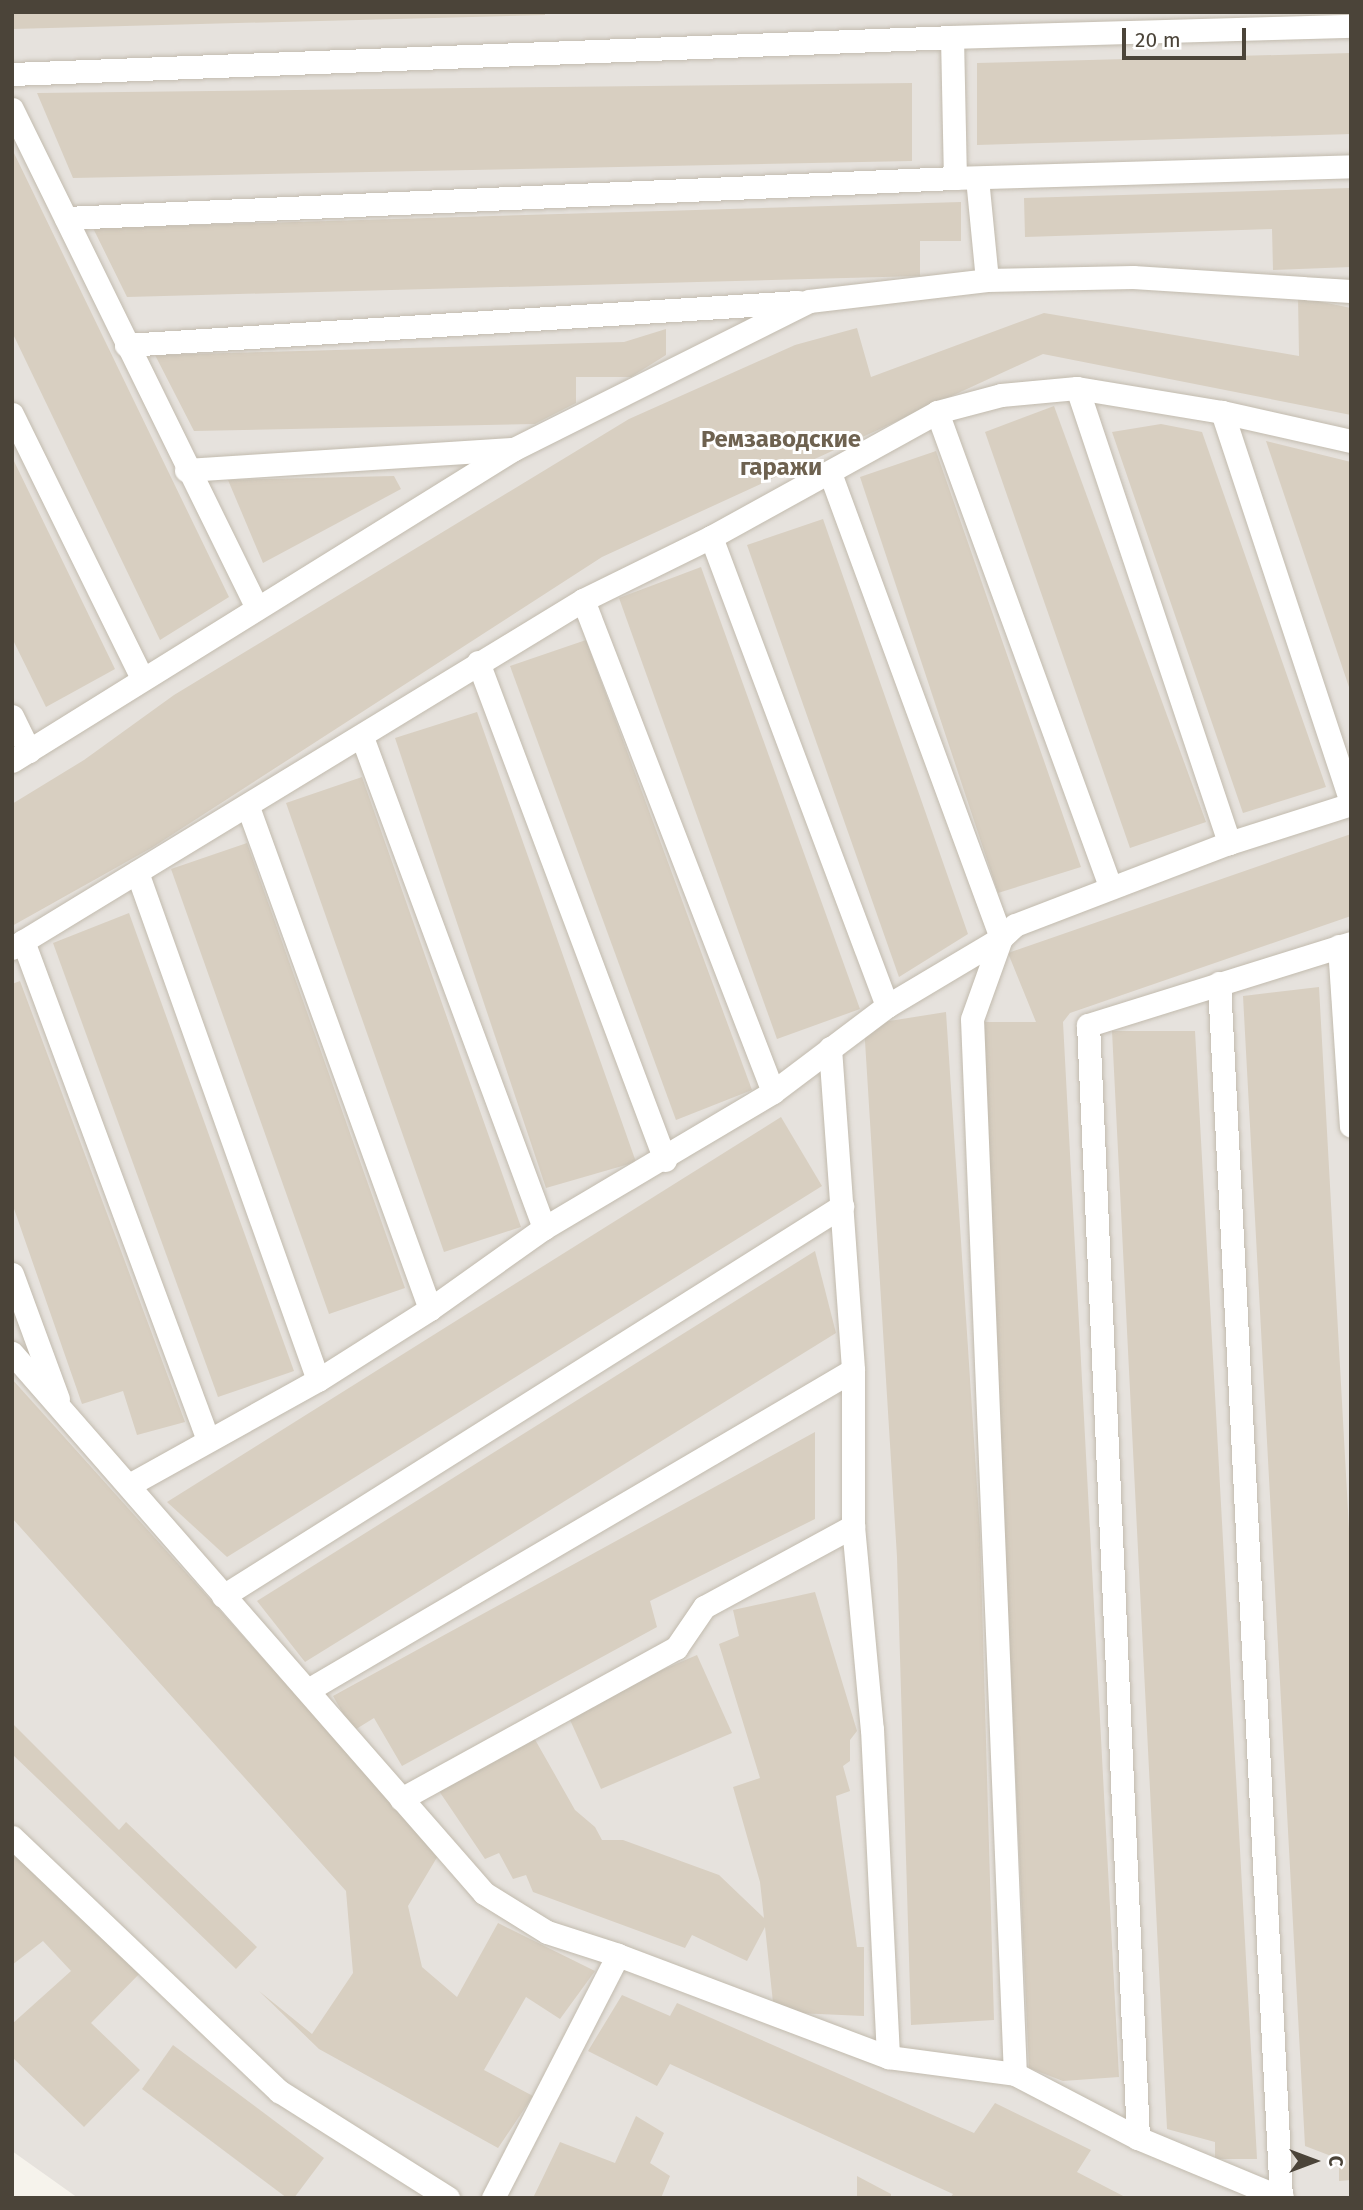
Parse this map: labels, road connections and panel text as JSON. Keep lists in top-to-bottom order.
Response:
{
  "districts": ["Ремзаводские гаражи"],
  "scale_bar": "20 m",
  "north": "right"
}
